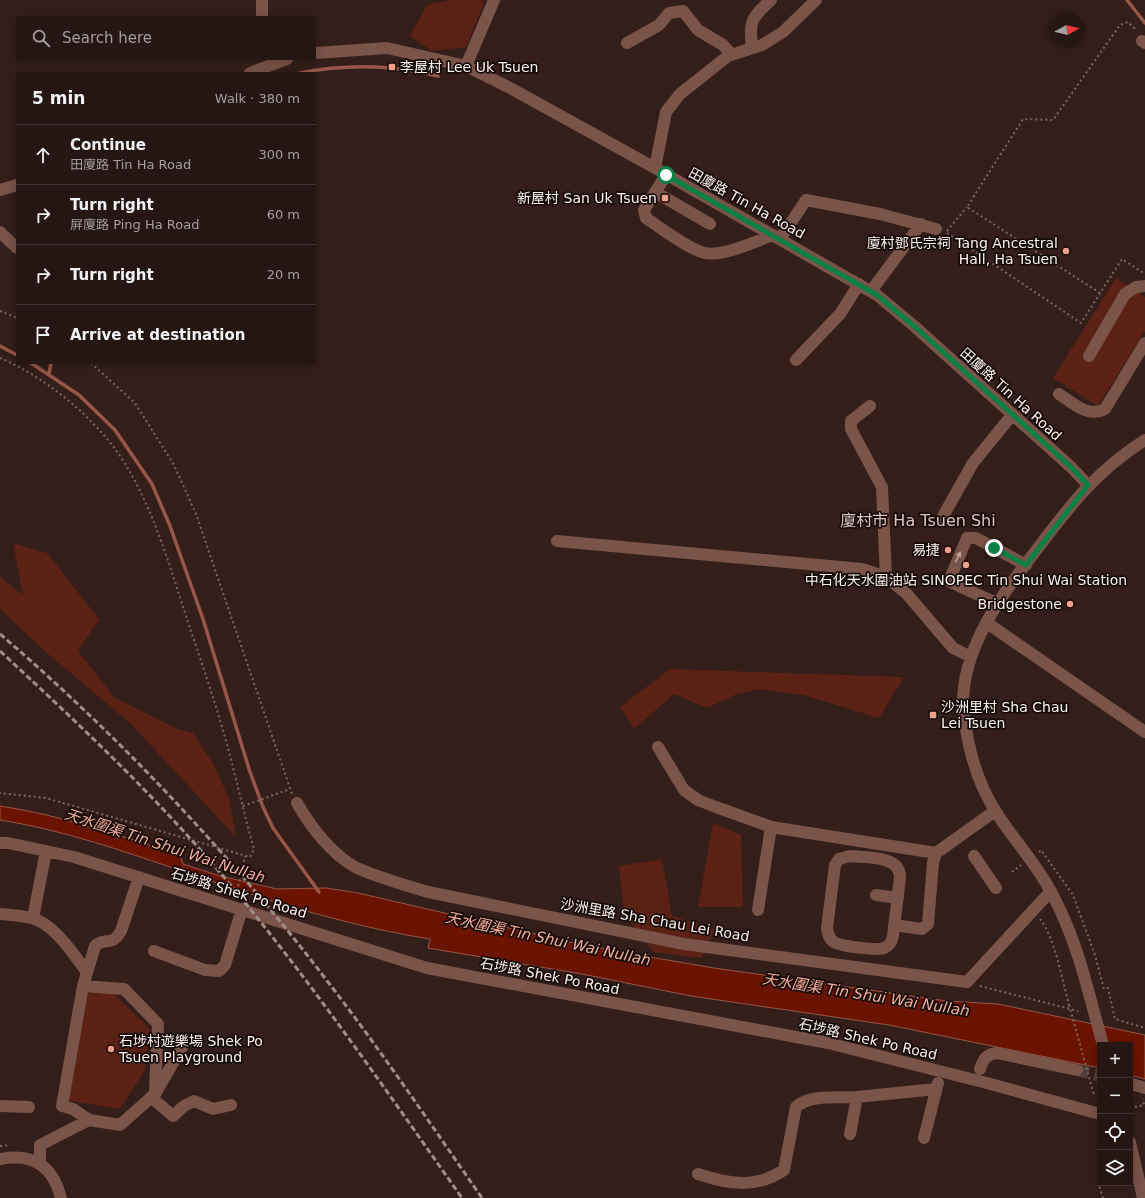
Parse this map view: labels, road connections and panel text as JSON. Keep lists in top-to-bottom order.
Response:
{
  "streets": {
    "street": ["田廈路 Tin Ha Road", "石埗路 Shek Po Road", "沙洲里路 Sha Chau Lei Road"]
  },
  "districts": ["廈村市 Ha Tsuen Shi"],
  "water": ["天水圍渠 Tin Shui Wai Nullah"],
  "places": {
    "transit": ["李屋村 Lee Uk Tsuen", "新屋村 San Uk Tsuen", "沙洲里村 Sha Chau Lei Tsuen"],
    "other": [
      "廈村鄧氏宗祠 Tang Ancestral Hall, Ha Tsuen",
      "易捷",
      "中石化天水圍油站 SINOPEC Tin Shui Wai Station",
      "Bridgestone",
      "石埗村遊樂場 Shek Po Tsuen Playground"
    ]
  },
  "north": "right",
  "page": {
    "search": "Search here",
    "heading": ["5 min", "Walk · 380 m"],
    "list": [
      ["Continue", "田廈路 Tin Ha Road", "300 m"],
      ["Turn right", "屏廈路 Ping Ha Road", "60 m"],
      ["Turn right", "20 m"],
      "Arrive at destination"
    ],
    "map_buttons": ["+", "−"]
  }
}
